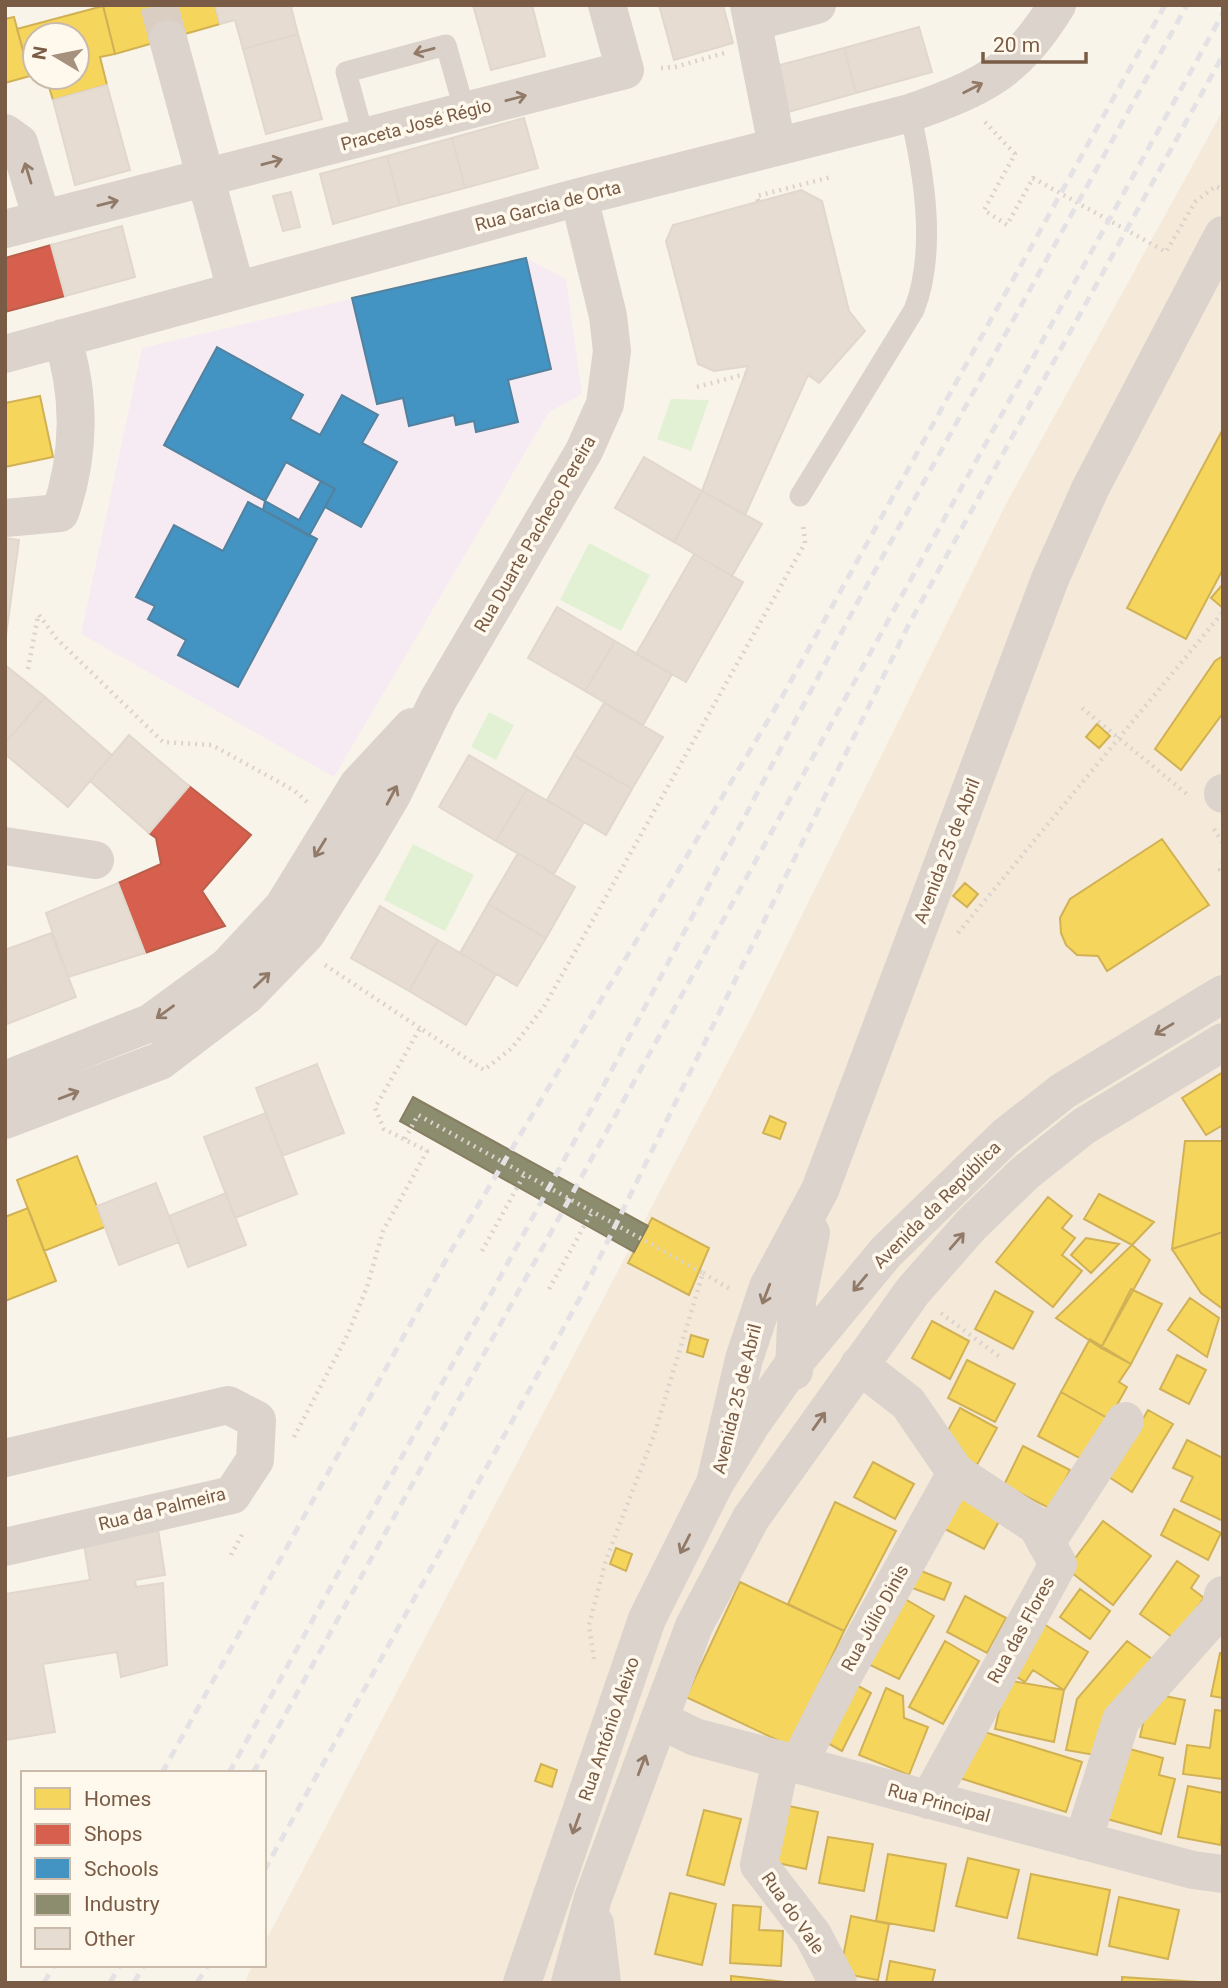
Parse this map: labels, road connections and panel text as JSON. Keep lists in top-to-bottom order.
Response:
{
  "streets": {
    "street": [
      "Praceta José Régio",
      "Rua Garcia de Orta",
      "Rua Duarte Pacheco Pereira",
      "Avenida 25 de Abril",
      "Avenida da República",
      "Rua da Palmeira",
      "Rua Júlio Dinis",
      "Rua das Flores",
      "Rua António Aleixo",
      "Rua Principal",
      "Rua do Vale"
    ]
  },
  "crossings": [
    ["Rua Garcia de Orta", "Rua Duarte Pacheco Pereira"],
    ["Avenida 25 de Abril", "Avenida da República"],
    ["Avenida 25 de Abril", "Rua António Aleixo"],
    ["Avenida da República", "Rua António Aleixo"],
    ["Rua Júlio Dinis", "Rua das Flores"],
    ["Rua Júlio Dinis", "Rua Principal"],
    ["Rua Júlio Dinis", "Rua do Vale"],
    ["Rua das Flores", "Rua Principal"],
    ["Rua Principal", "Rua do Vale"]
  ],
  "one_way": ["Praceta José Régio"],
  "legend": [
    "Homes",
    "Shops",
    "Schools",
    "Industry",
    "Other"
  ],
  "scale_bar": "20 m",
  "north": "left"
}
